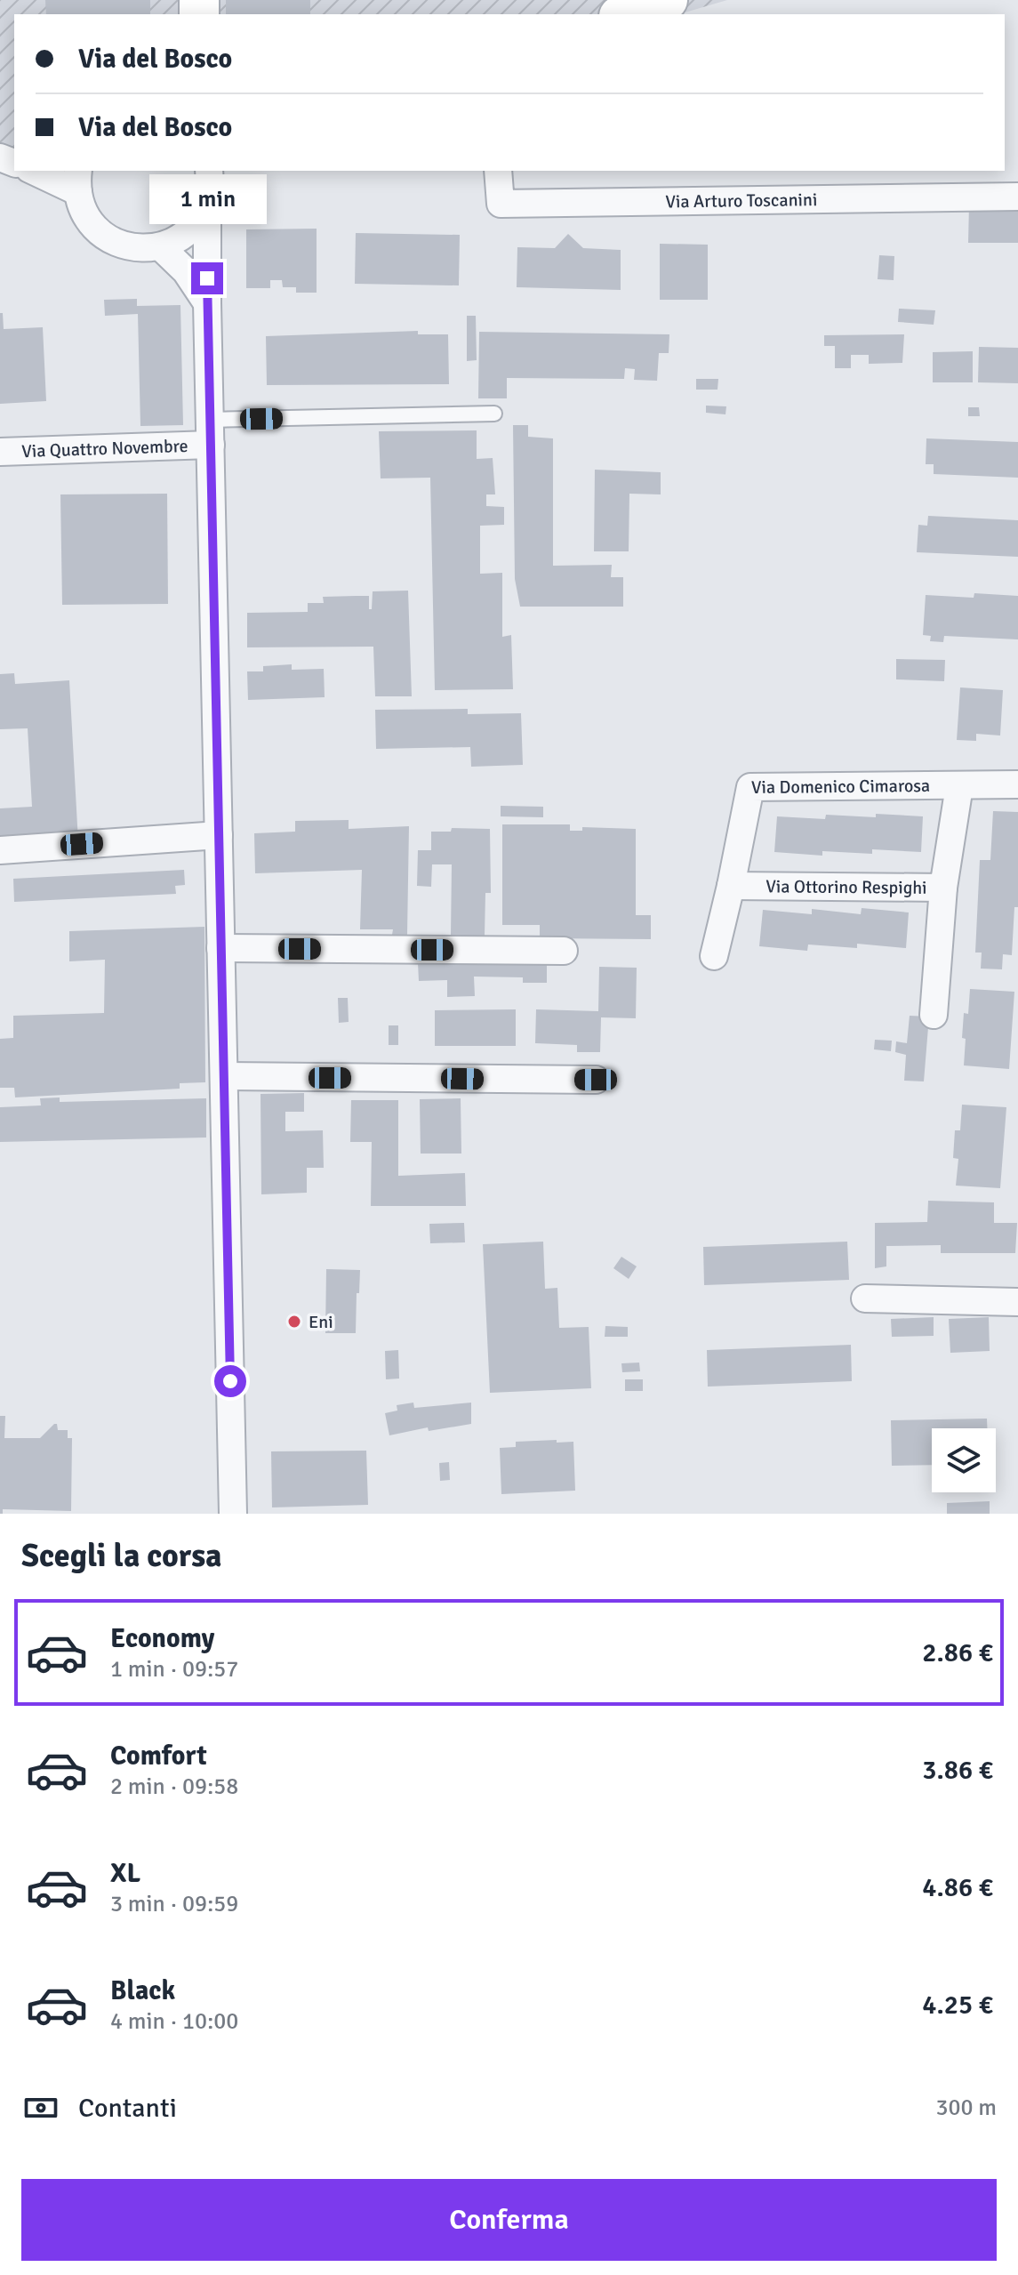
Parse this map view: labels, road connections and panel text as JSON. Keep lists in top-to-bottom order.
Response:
{
  "streets": {
    "street": [
      "Via Arturo Toscanini",
      "Via Quattro Novembre",
      "Via Domenico Cimarosa",
      "Via Ottorino Respighi"
    ]
  },
  "crossings": [
    ["Via Domenico Cimarosa", "Via Ottorino Respighi"]
  ],
  "places": ["Eni"],
  "page": {
    "banner": ["Via del Bosco", "Via del Bosco"],
    "bubble": "1 min",
    "heading": "Scegli la corsa",
    "list": [
      {
        "name": "Economy",
        "note": "1 min · 09:57",
        "value": "2.86 €"
      },
      {
        "name": "Comfort",
        "note": "2 min · 09:58",
        "value": "3.86 €"
      },
      {
        "name": "XL",
        "note": "3 min · 09:59",
        "value": "4.86 €"
      },
      {
        "name": "Black",
        "note": "4 min · 10:00",
        "value": "4.25 €"
      }
    ],
    "pay": ["Contanti", "300 m"],
    "buttons": "Conferma"
  }
}
